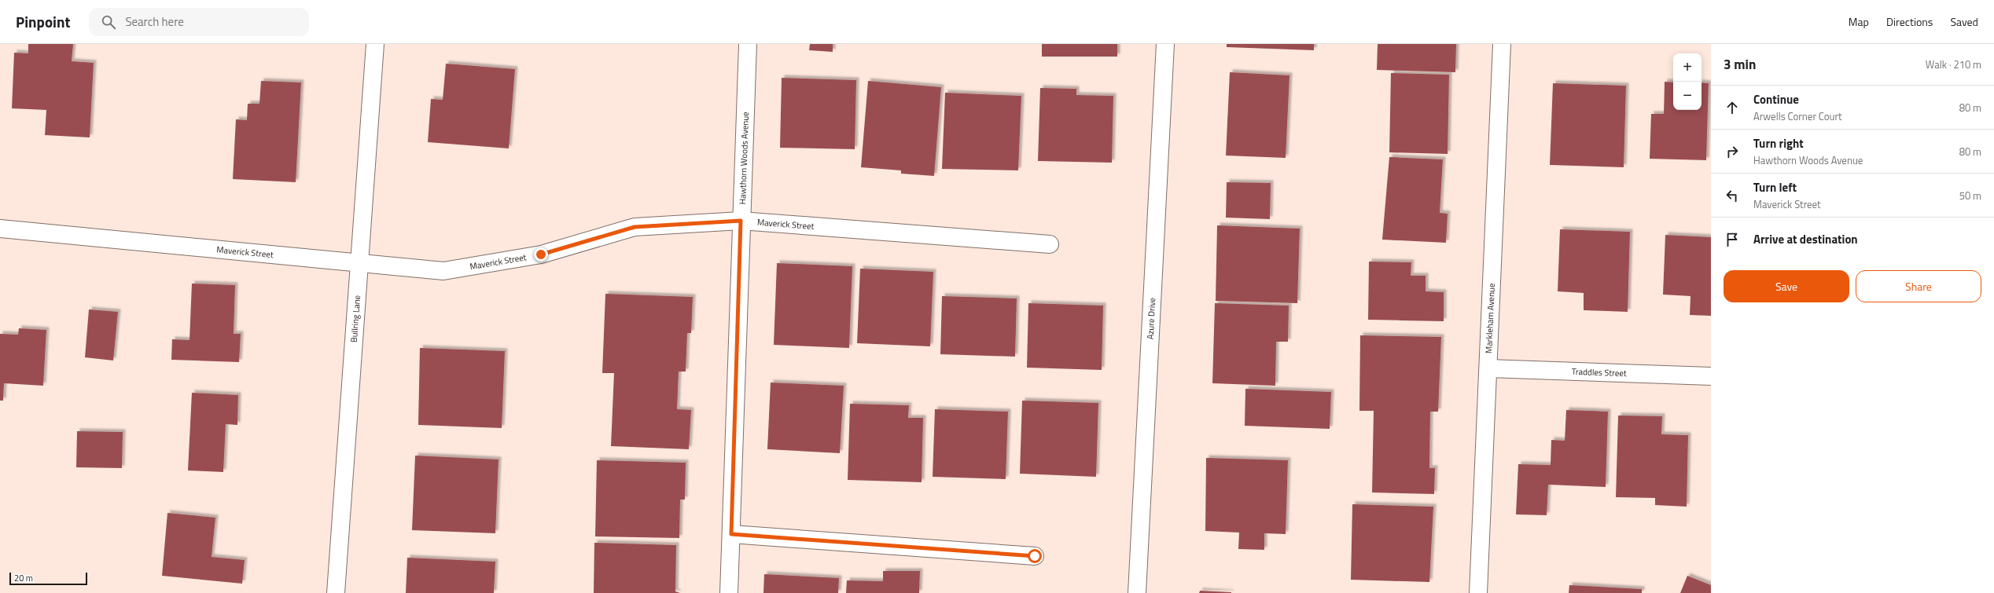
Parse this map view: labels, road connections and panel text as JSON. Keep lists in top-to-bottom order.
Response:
{
  "streets": {
    "street": [
      "Hawthorn Woods Avenue",
      "Maverick Street",
      "Bullring Lane",
      "Azure Drive",
      "Markleham Avenue",
      "Traddles Street"
    ]
  },
  "crossings": [
    ["Hawthorn Woods Avenue", "Maverick Street"],
    ["Maverick Street", "Bullring Lane"],
    ["Markleham Avenue", "Traddles Street"]
  ],
  "scale_bar": "20 m",
  "page": {
    "header": "Pinpoint",
    "search": "Search here",
    "nav": ["Map", "Directions", "Saved"],
    "heading": ["3 min", "Walk · 210 m"],
    "map_buttons": ["+", "−"],
    "list": [
      ["Continue", "Arwells Corner Court", "80 m"],
      ["Turn right", "Hawthorn Woods Avenue", "80 m"],
      ["Turn left", "Maverick Street", "50 m"],
      "Arrive at destination"
    ],
    "buttons": ["Save", "Share"],
    "scale": "20 m"
  }
}
